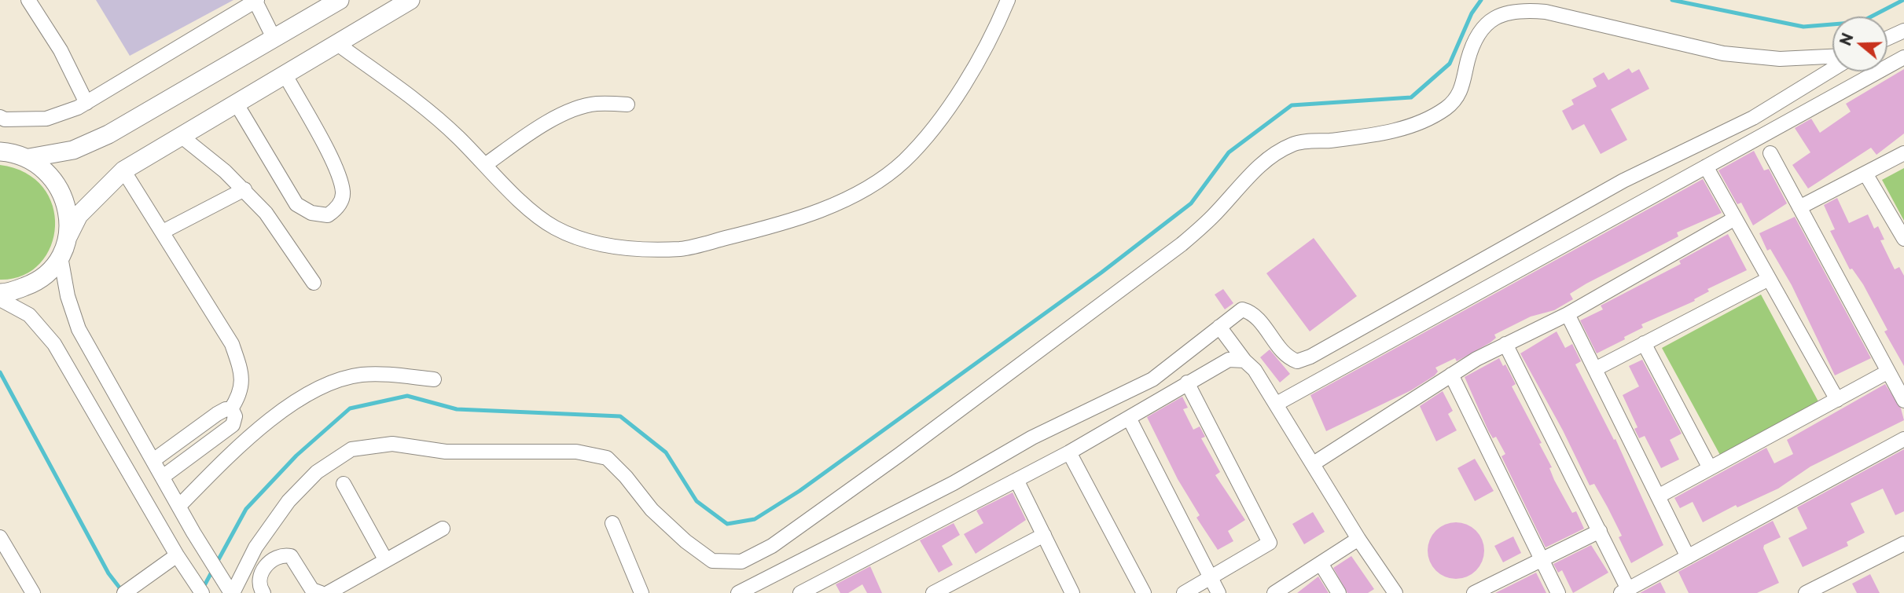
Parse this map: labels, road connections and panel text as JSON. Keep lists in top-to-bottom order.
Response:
{
  "north": "left"
}
